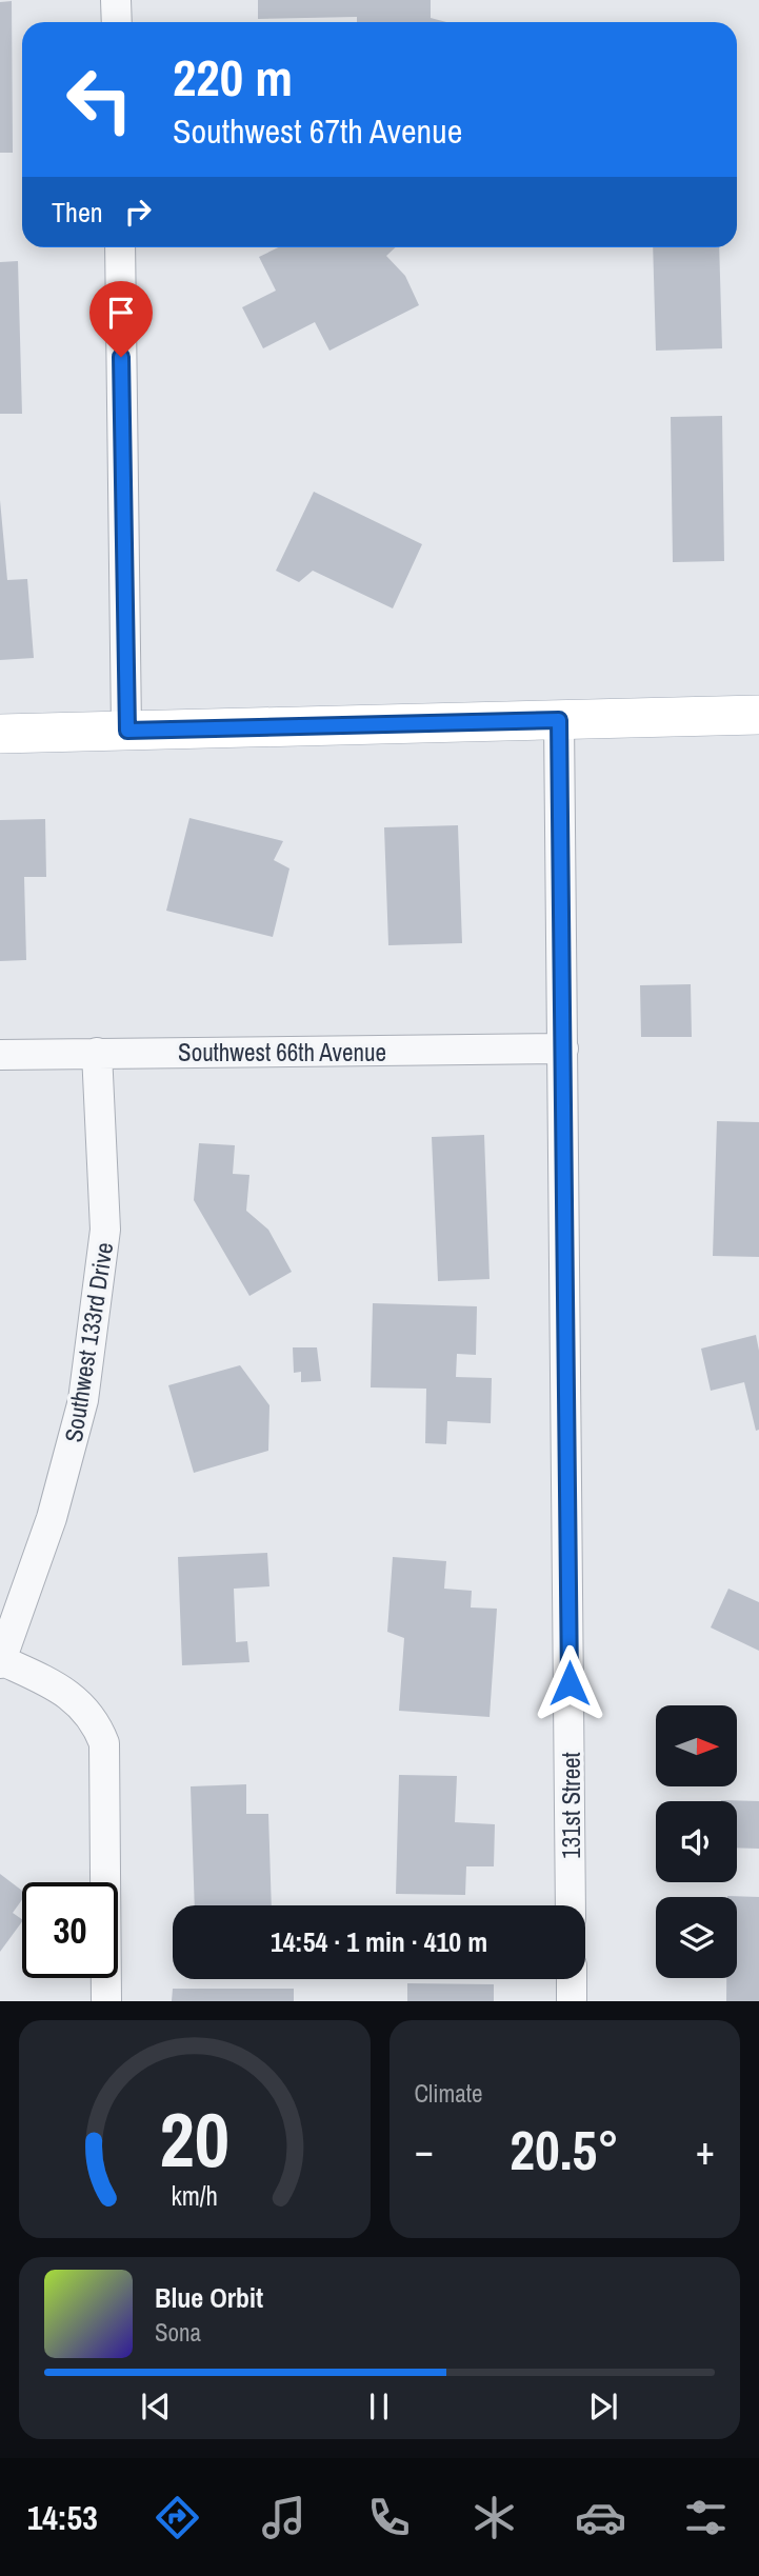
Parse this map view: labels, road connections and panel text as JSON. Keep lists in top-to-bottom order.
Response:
{
  "streets": {
    "street": ["Southwest 66th Avenue", "Southwest 133rd Drive", "131st Street"]
  },
  "crossings": [
    ["Southwest 66th Avenue", "Southwest 133rd Drive"],
    ["Southwest 66th Avenue", "131st Street"]
  ],
  "north": "right",
  "page": {
    "turn": ["220 m", "Southwest 67th Avenue"],
    "then": "Then",
    "limit": "30",
    "trip": "14:54 · 1 min · 410 m",
    "tile": "Climate",
    "heat": ["−", "20.5°", "+"],
    "song": ["Blue Orbit", "Sona"],
    "tabs": "14:53",
    "gauge": ["20", "km/h"]
  }
}
